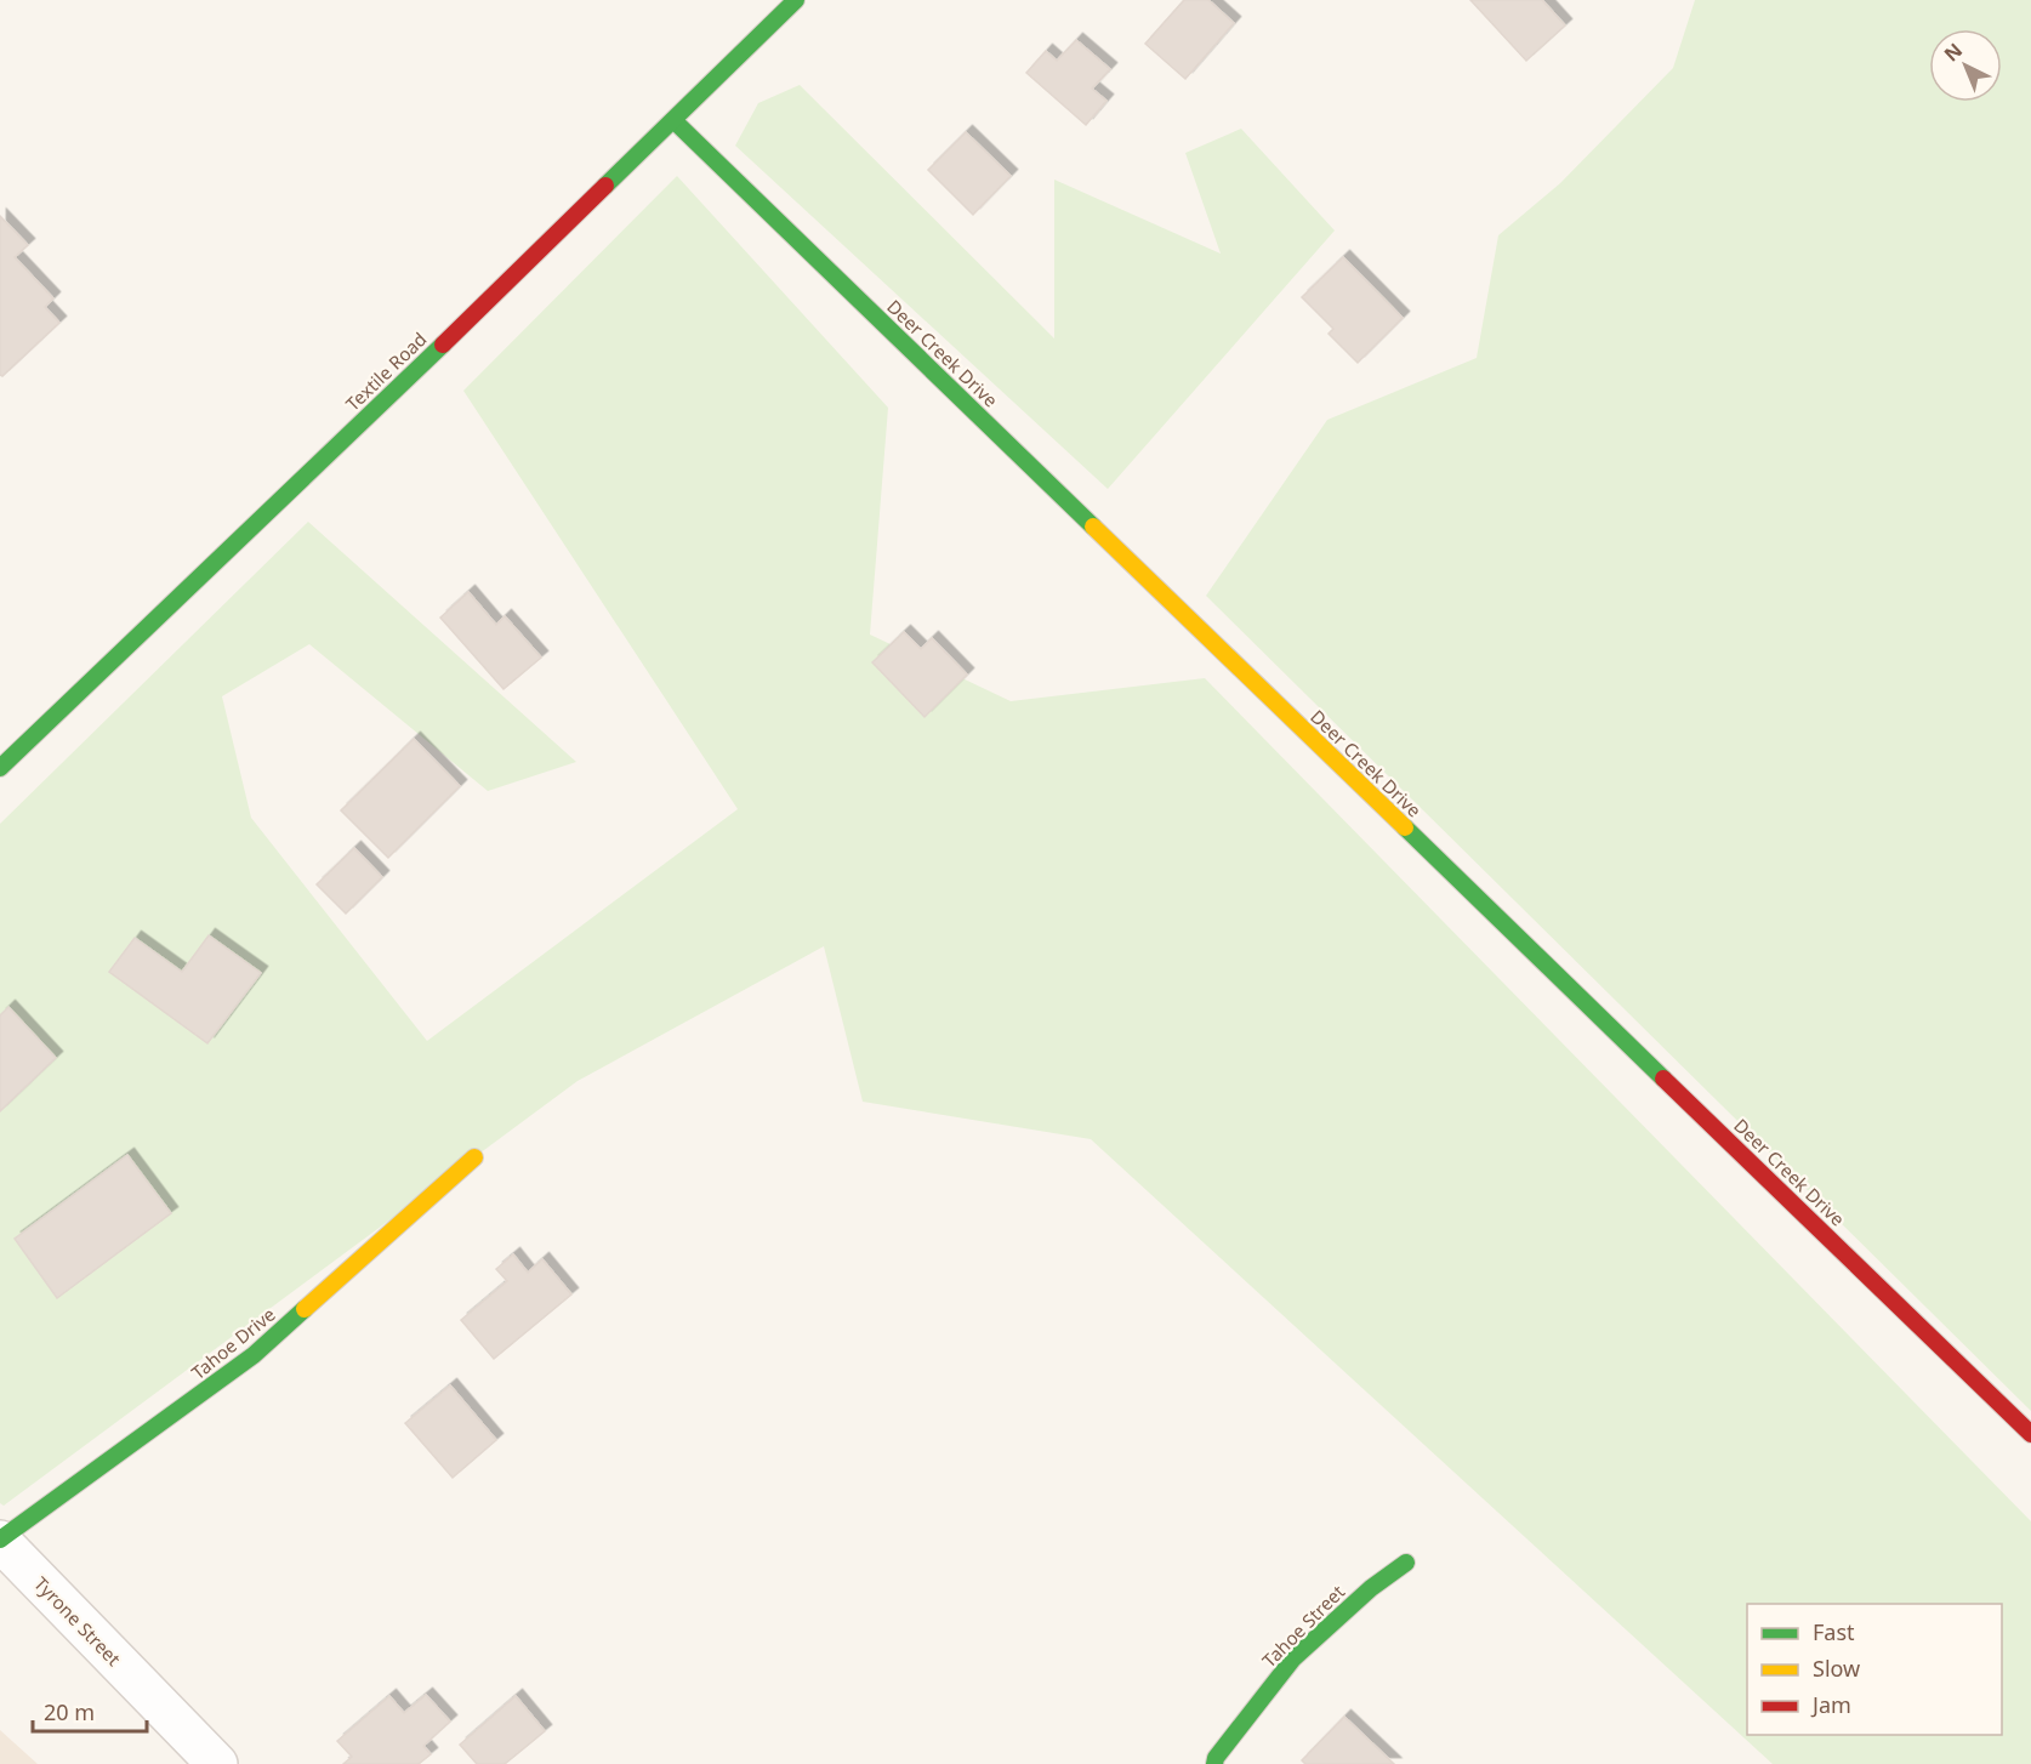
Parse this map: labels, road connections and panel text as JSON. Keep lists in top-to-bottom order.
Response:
{
  "streets": {
    "street": [
      "Deer Creek Drive",
      "Textile Road",
      "Tahoe Drive",
      "Tyrone Street",
      "Tahoe Street"
    ]
  },
  "crossings": [
    ["Deer Creek Drive", "Textile Road"],
    ["Tahoe Drive", "Tyrone Street"]
  ],
  "legend": ["Fast", "Slow", "Jam"],
  "scale_bar": "20 m",
  "north": "top left"
}
